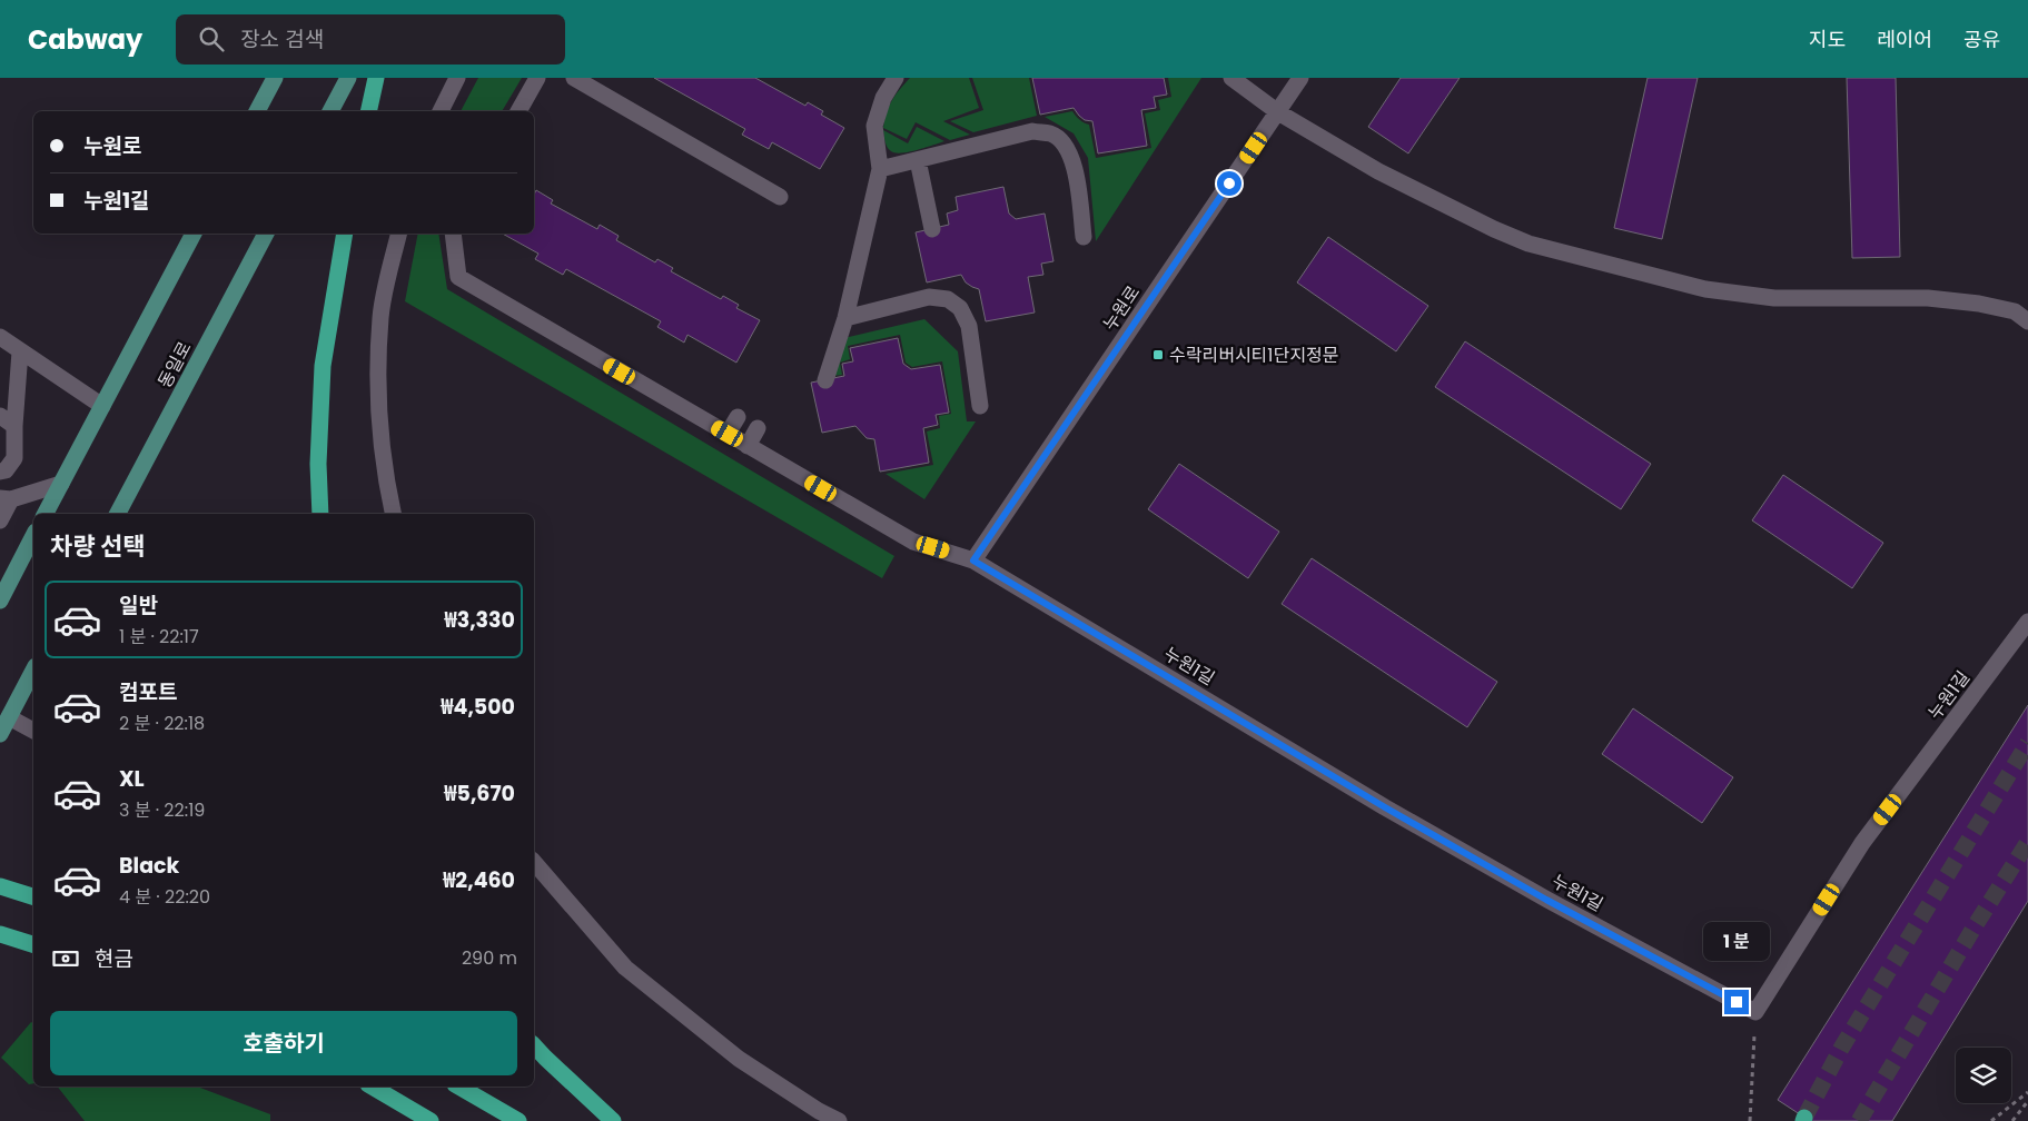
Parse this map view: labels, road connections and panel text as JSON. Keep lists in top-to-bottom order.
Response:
{
  "streets": {
    "main road": ["동일로"],
    "street": ["누원로", "누원1길"]
  },
  "crossings": [
    ["누원로", "누원1길"]
  ],
  "places": {
    "transit": ["수락리버시티1단지정문"]
  },
  "page": {
    "header": "Cabway",
    "search": "장소 검색",
    "nav": ["지도", "레이어", "공유"],
    "banner": ["누원로", "누원1길"],
    "heading": "차량 선택",
    "list": [
      {
        "name": "일반",
        "note": "1 분 · 22:17",
        "value": "₩3,330"
      },
      {
        "name": "컴포트",
        "note": "2 분 · 22:18",
        "value": "₩4,500"
      },
      {
        "name": "XL",
        "note": "3 분 · 22:19",
        "value": "₩5,670"
      },
      {
        "name": "Black",
        "note": "4 분 · 22:20",
        "value": "₩2,460"
      }
    ],
    "bubble": "1 분",
    "pay": ["현금", "290 m"],
    "buttons": "호출하기"
  }
}
